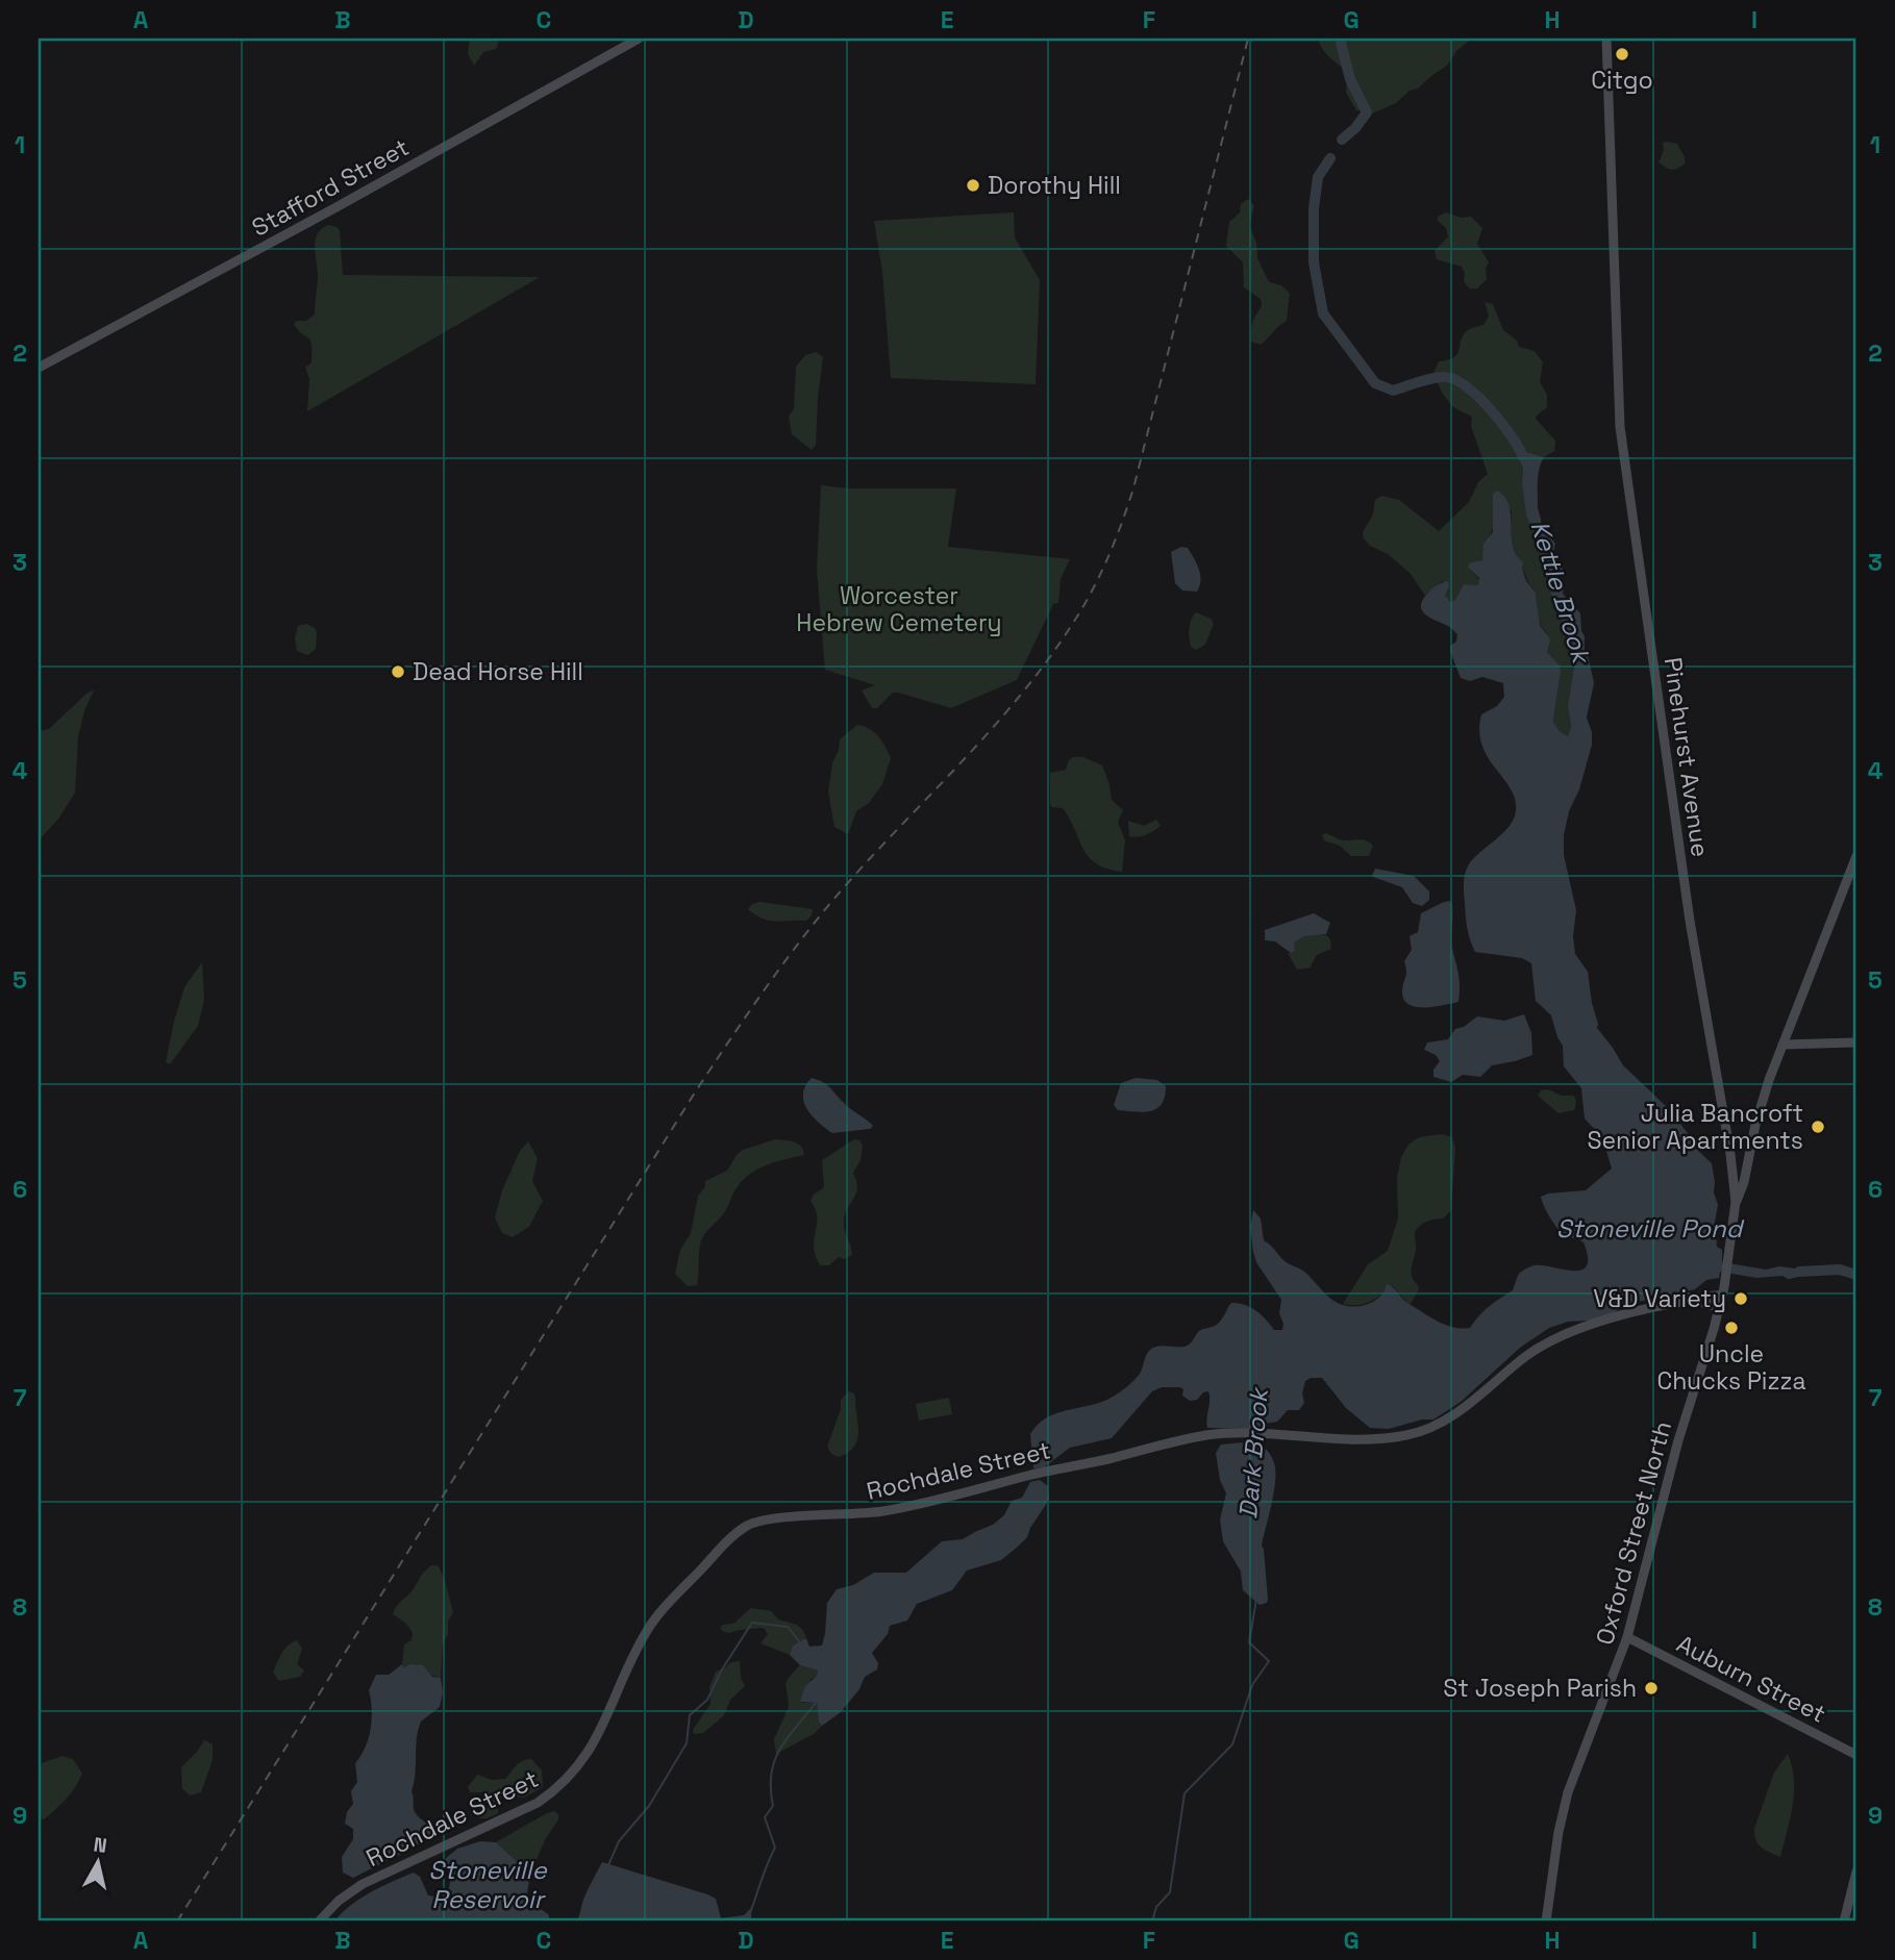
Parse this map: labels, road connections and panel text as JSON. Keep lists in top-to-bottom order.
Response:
{
  "streets": {
    "main road": [
      "Stafford Street",
      "Pinehurst Avenue",
      "Rochdale Street",
      "Oxford Street North",
      "Auburn Street"
    ]
  },
  "crossings": [
    ["Pinehurst Avenue", "Oxford Street North"],
    ["Rochdale Street", "Oxford Street North"],
    ["Oxford Street North", "Auburn Street"]
  ],
  "water": [
    "Kettle Brook",
    "Stoneville Pond",
    "Dark Brook",
    "Stoneville Reservoir"
  ],
  "parks": ["Worcester Hebrew Cemetery"],
  "places": [
    "Citgo",
    "Dorothy Hill",
    "Dead Horse Hill",
    "Julia Bancroft Senior Apartments",
    "V&D Variety",
    "Uncle Chucks Pizza",
    "St Joseph Parish"
  ],
  "north": "top",
  "grid": {
    "columns": [
      "A",
      "B",
      "C",
      "D",
      "E",
      "F",
      "G",
      "H",
      "I"
    ],
    "rows": [
      "1",
      "2",
      "3",
      "4",
      "5",
      "6",
      "7",
      "8",
      "9"
    ]
  }
}
